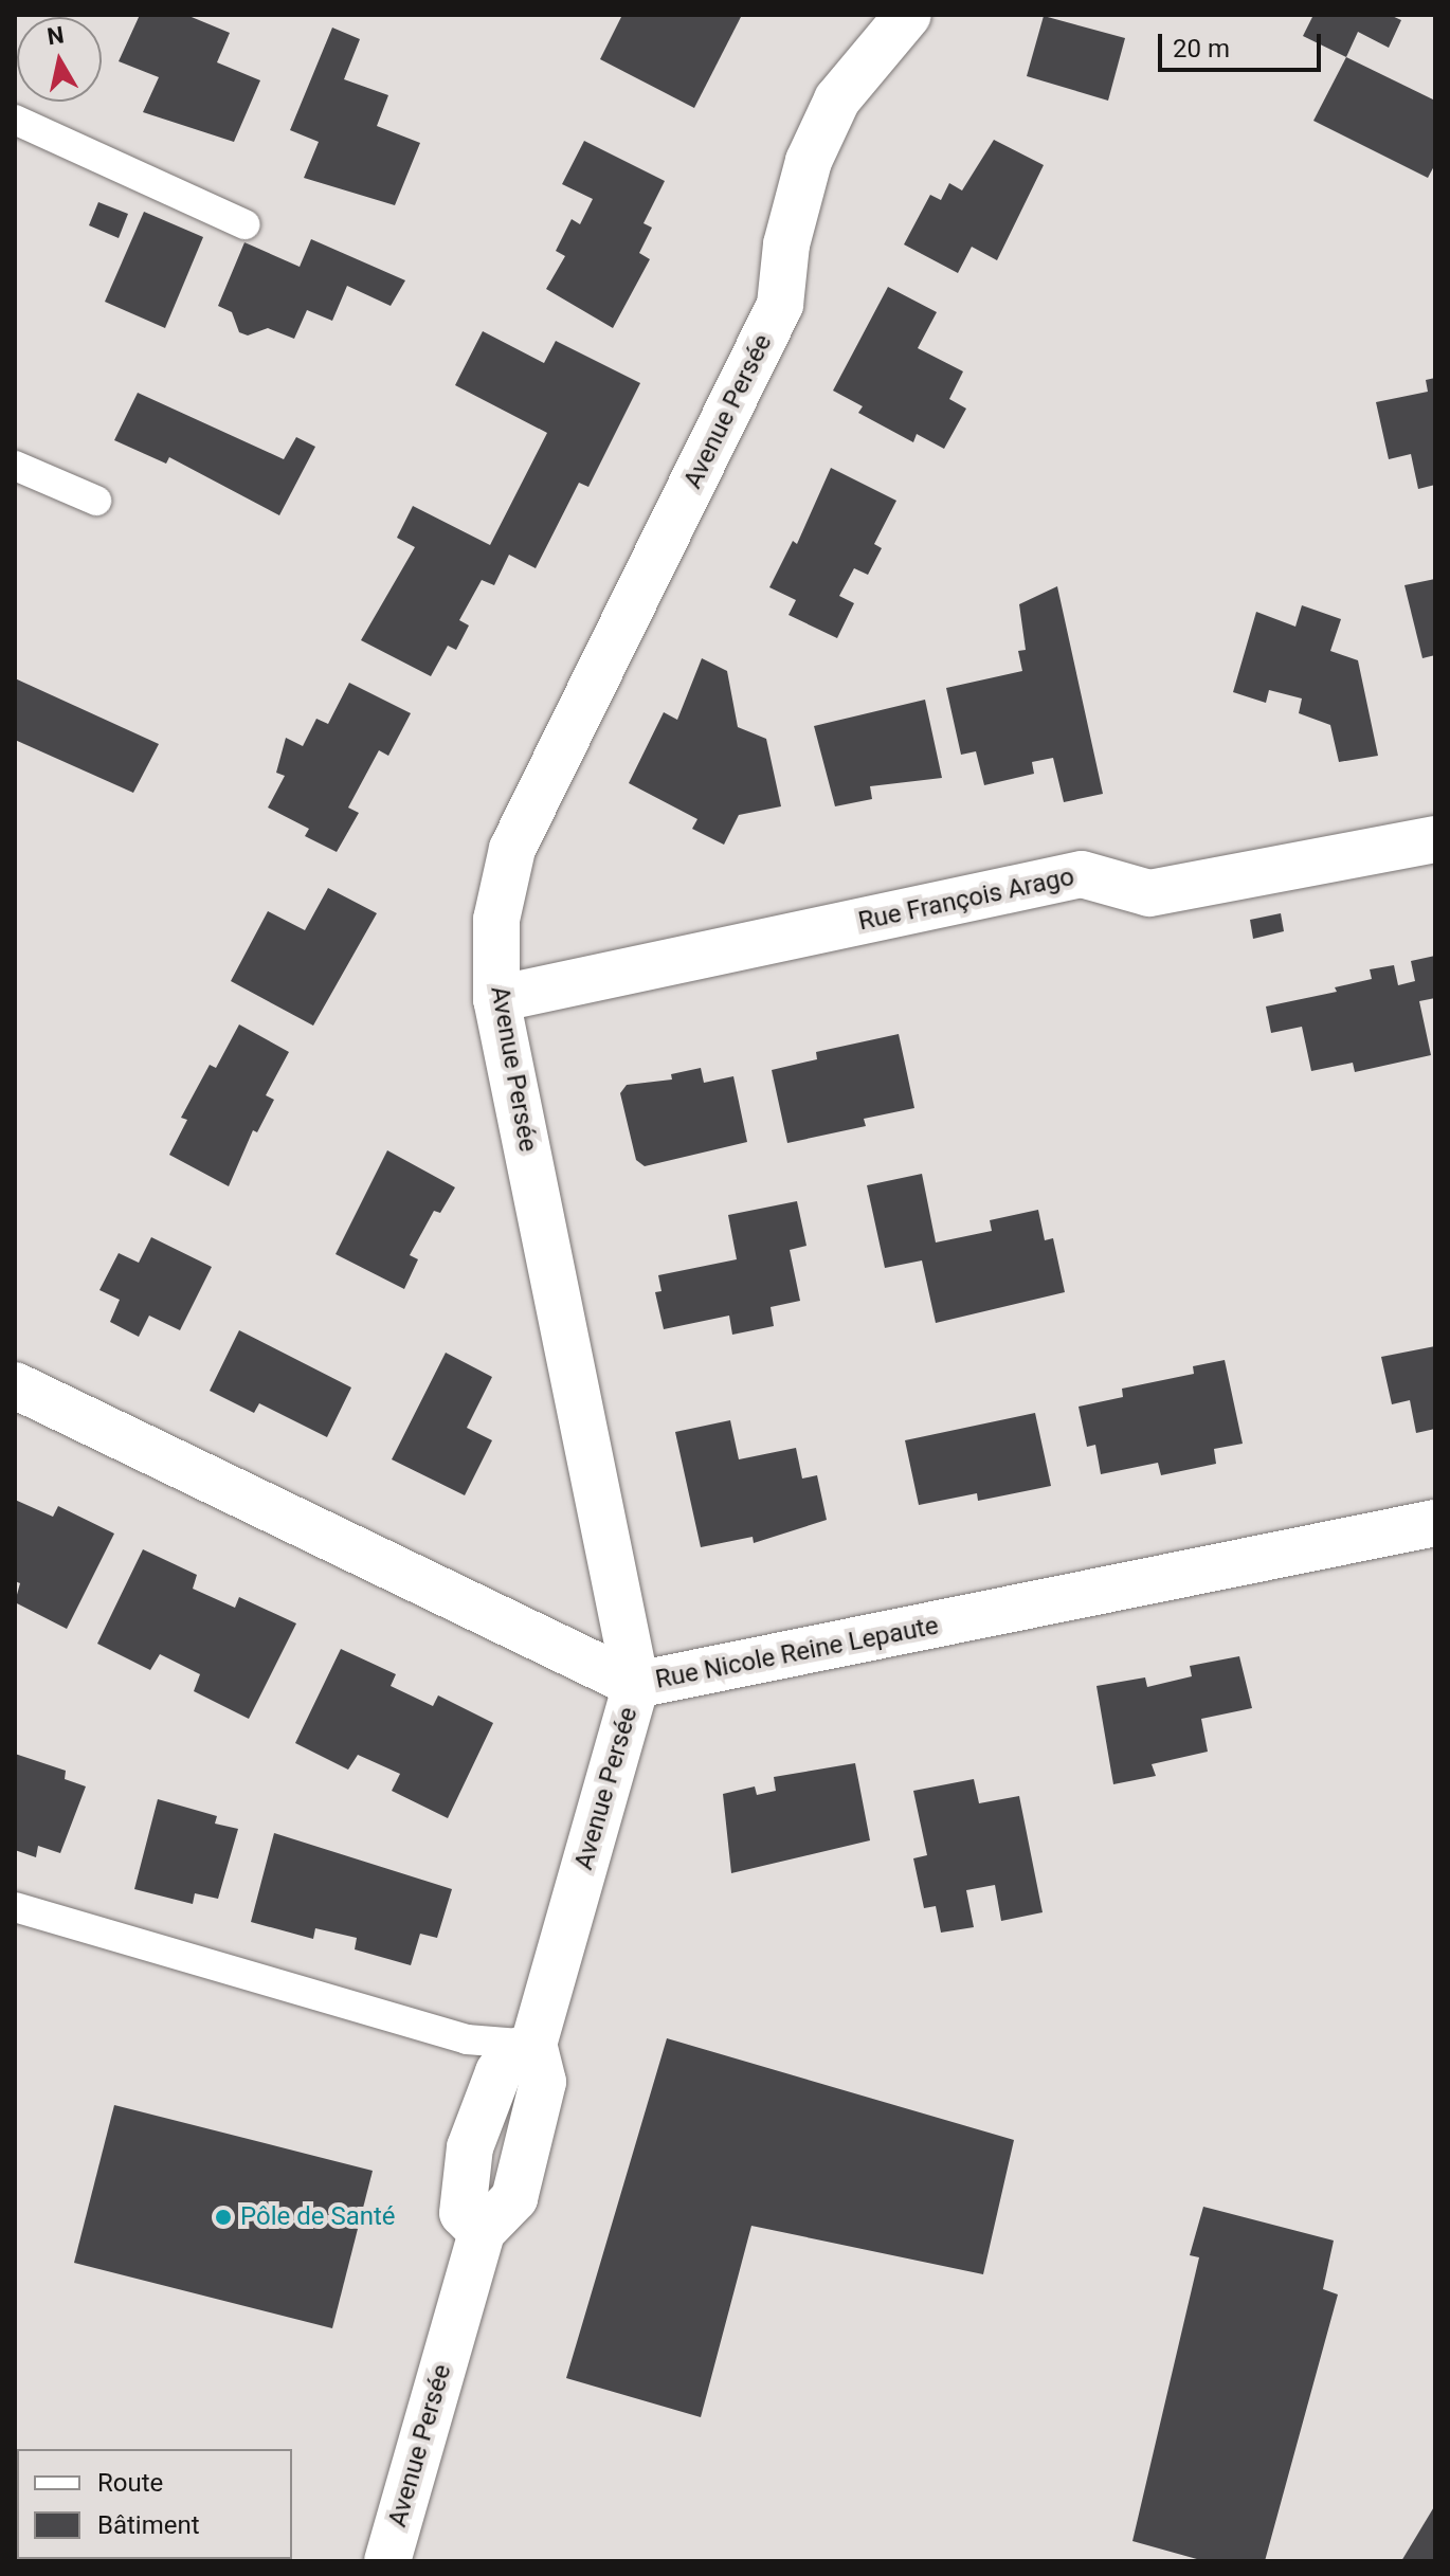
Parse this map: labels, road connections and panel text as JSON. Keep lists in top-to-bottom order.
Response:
{
  "streets": {
    "street": ["Avenue Persée", "Rue François Arago", "Rue Nicole Reine Lepaute"]
  },
  "crossings": [
    ["Avenue Persée", "Rue François Arago"],
    ["Avenue Persée", "Rue Nicole Reine Lepaute"]
  ],
  "places": ["Pôle de Santé"],
  "legend": ["Route", "Bâtiment"],
  "scale_bar": "20 m",
  "north": "top"
}
